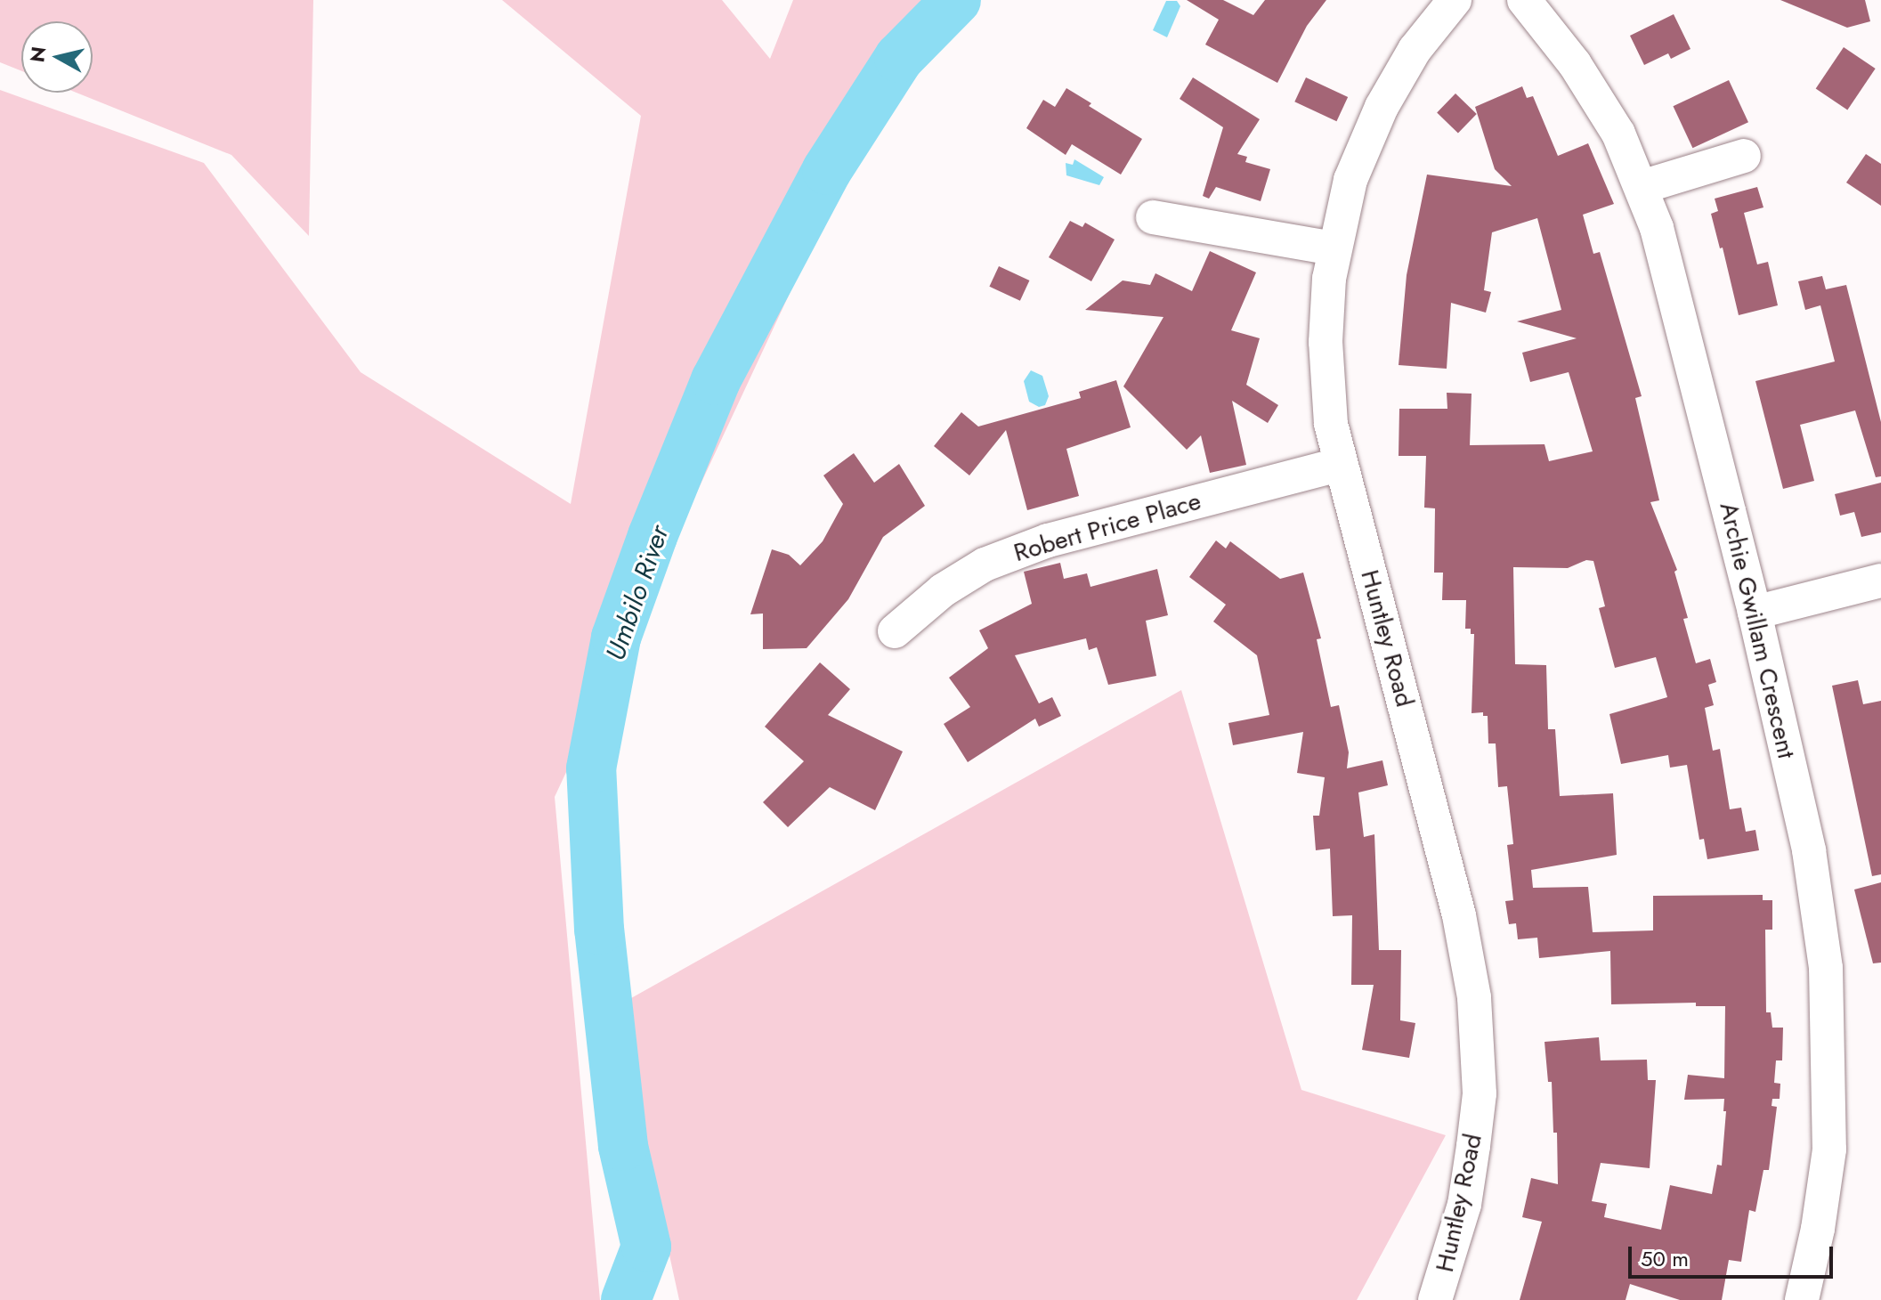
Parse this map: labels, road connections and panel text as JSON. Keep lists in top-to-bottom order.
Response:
{
  "streets": {
    "street": ["Robert Price Place", "Archie Gwillam Crescent", "Huntley Road"]
  },
  "crossings": [
    ["Robert Price Place", "Huntley Road"]
  ],
  "water": ["Umbilo River"],
  "scale_bar": "50 m",
  "north": "left"
}
